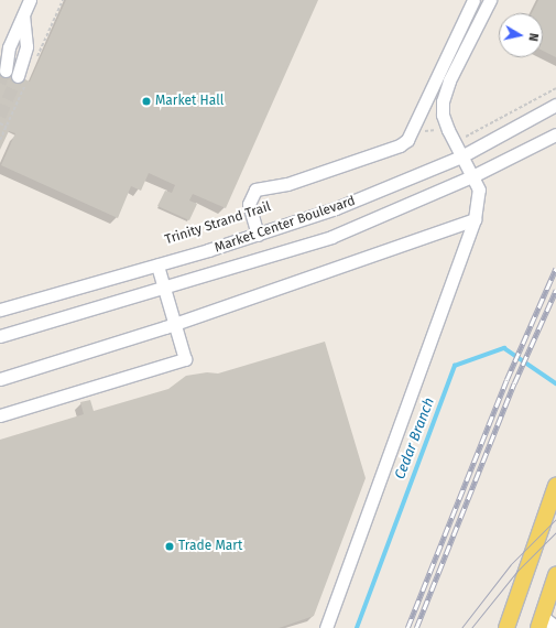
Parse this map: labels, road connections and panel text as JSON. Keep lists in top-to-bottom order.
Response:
{
  "streets": {
    "street": ["Market Center Boulevard"]
  },
  "water": ["Cedar Branch"],
  "places": ["Market Hall", "Trade Mart"],
  "north": "right"
}
